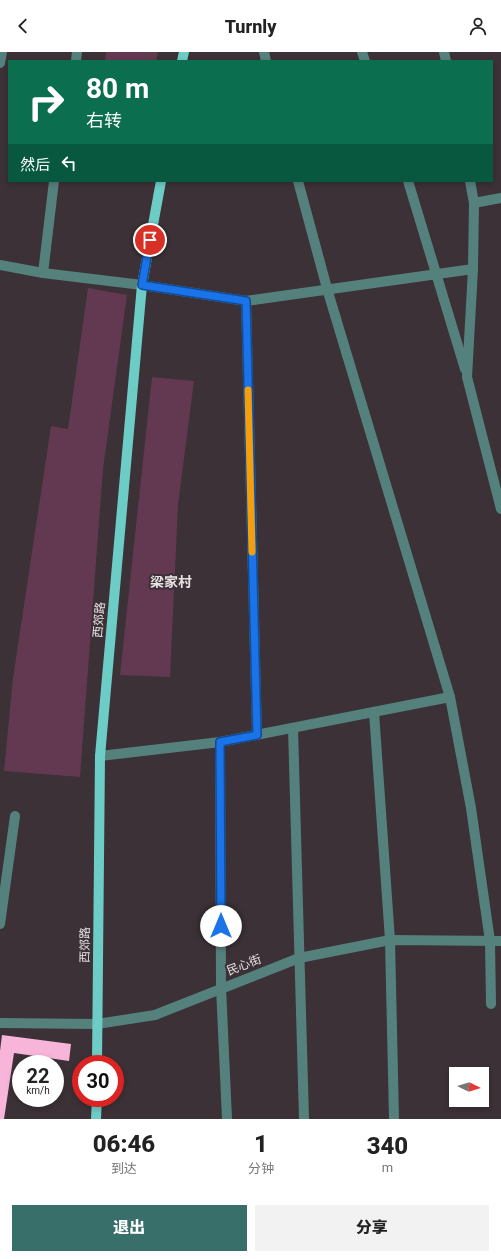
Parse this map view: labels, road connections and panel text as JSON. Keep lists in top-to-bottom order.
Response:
{
  "streets": {
    "main road": ["西郊路"],
    "street": ["民心街"]
  },
  "crossings": [
    ["西郊路", "民心街"]
  ],
  "districts": ["梁家村"],
  "north": "right",
  "page": {
    "header": "Turnly",
    "turn": ["80 m", "右转"],
    "then": "然后",
    "speed": "22 km/h",
    "limit": "30",
    "eta": [
      "06:46",
      "到达",
      "1",
      "分钟",
      "340",
      "m"
    ],
    "buttons": ["退出", "分享"]
  }
}
